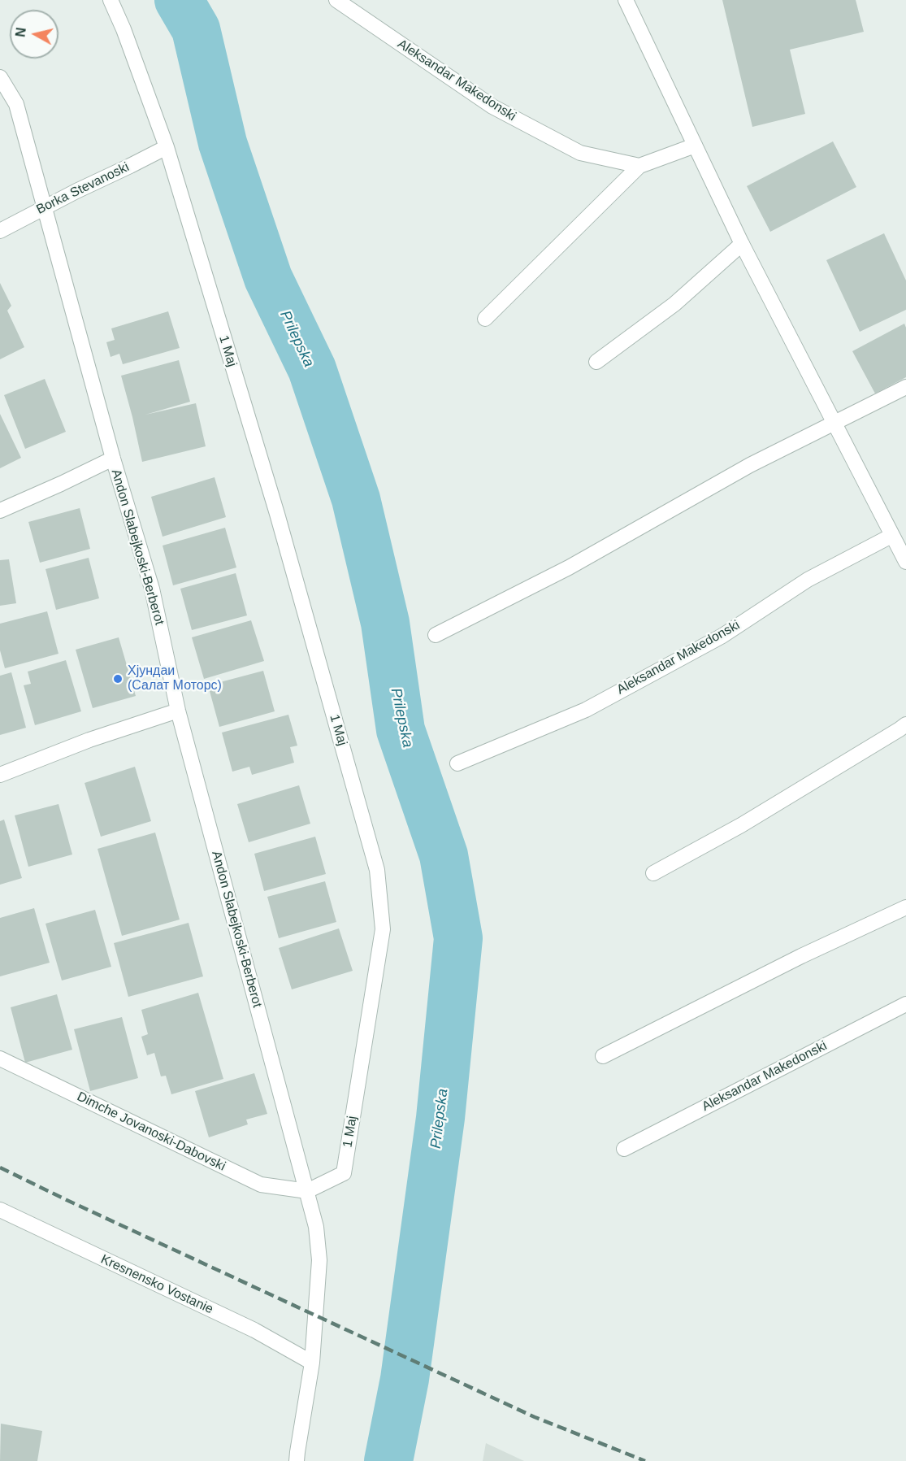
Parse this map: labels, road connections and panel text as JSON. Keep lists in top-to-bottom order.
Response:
{
  "streets": {
    "street": [
      "Aleksandar Makedonski",
      "Borka Stevanoski",
      "1 Maj",
      "Andon Slabejkoski-Berberot",
      "Dimche Jovanoski-Dabovski",
      "Kresnensko Vostanie"
    ]
  },
  "crossings": [
    ["Borka Stevanoski", "1 Maj"],
    ["Borka Stevanoski", "Andon Slabejkoski-Berberot"],
    ["1 Maj", "Andon Slabejkoski-Berberot"],
    ["1 Maj", "Dimche Jovanoski-Dabovski"],
    ["Andon Slabejkoski-Berberot", "Dimche Jovanoski-Dabovski"]
  ],
  "water": ["Prilepska"],
  "places": ["Хјундаи (Салат Моторс)"],
  "north": "left"
}
